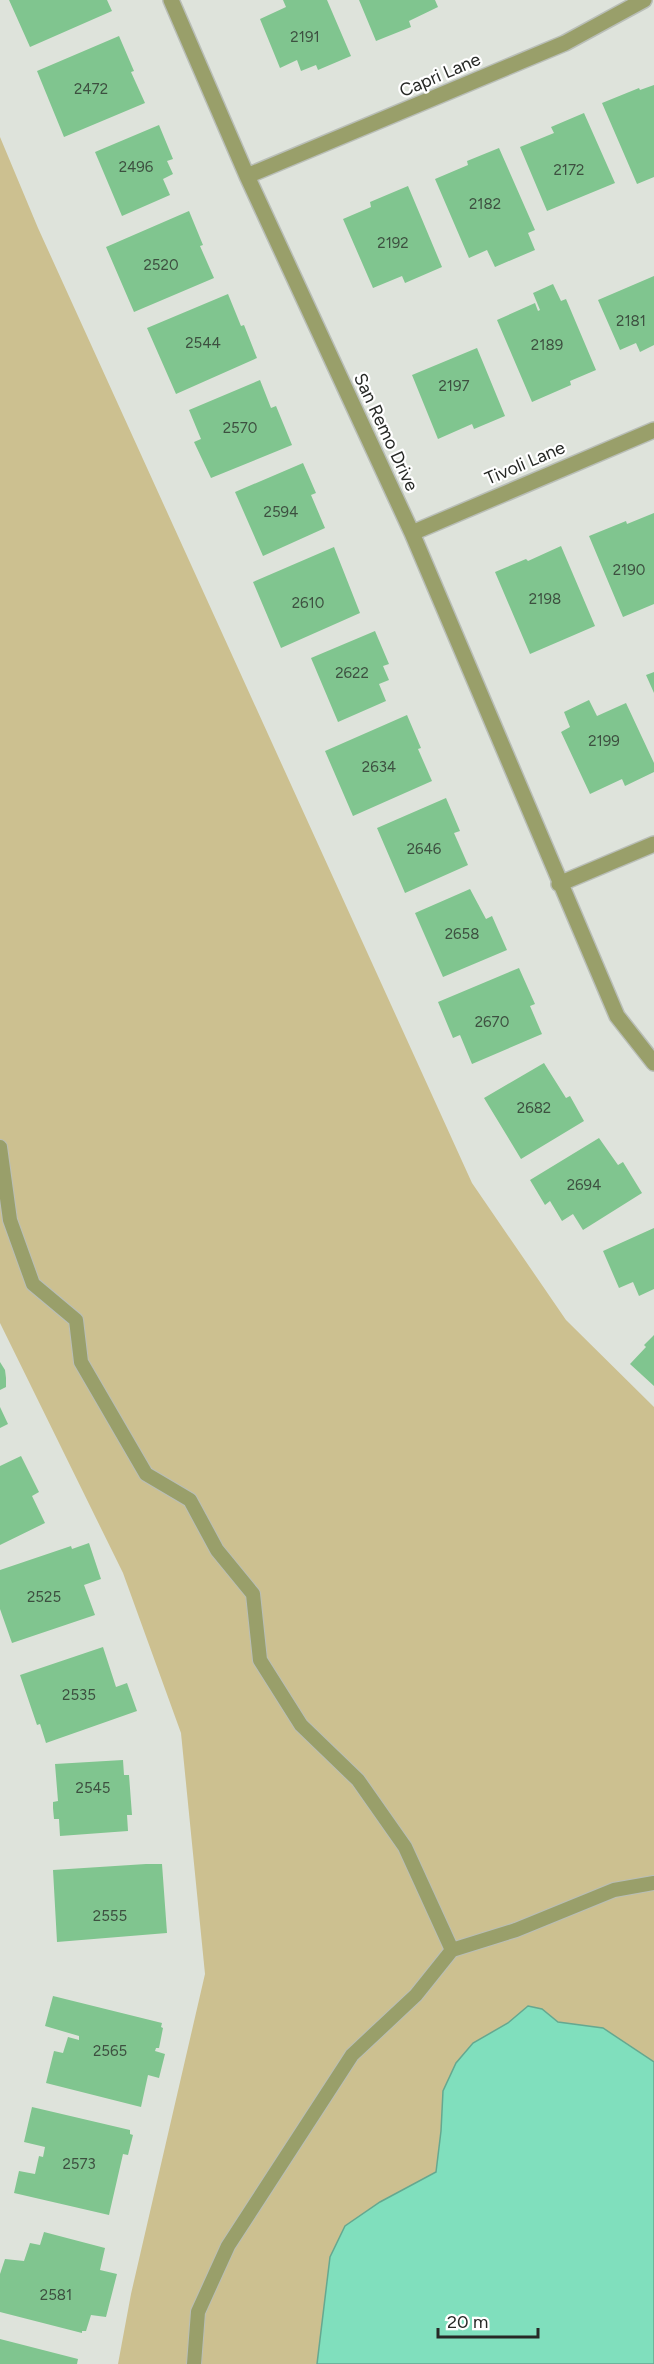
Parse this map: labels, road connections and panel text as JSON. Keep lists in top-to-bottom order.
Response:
{
  "streets": {
    "street": ["Capri Lane", "San Remo Drive", "Tivoli Lane"]
  },
  "crossings": [
    ["Capri Lane", "San Remo Drive"],
    ["San Remo Drive", "Tivoli Lane"]
  ],
  "house_numbers": [
    "2191",
    "2472",
    "2496",
    "2172",
    "2182",
    "2192",
    "2520",
    "2181",
    "2544",
    "2189",
    "2197",
    "2570",
    "2594",
    "2190",
    "2198",
    "2610",
    "2622",
    "2199",
    "2634",
    "2646",
    "2658",
    "2670",
    "2682",
    "2694",
    "2525",
    "2535",
    "2545",
    "2555",
    "2565",
    "2573",
    "2581"
  ],
  "scale_bar": "20 m"
}
